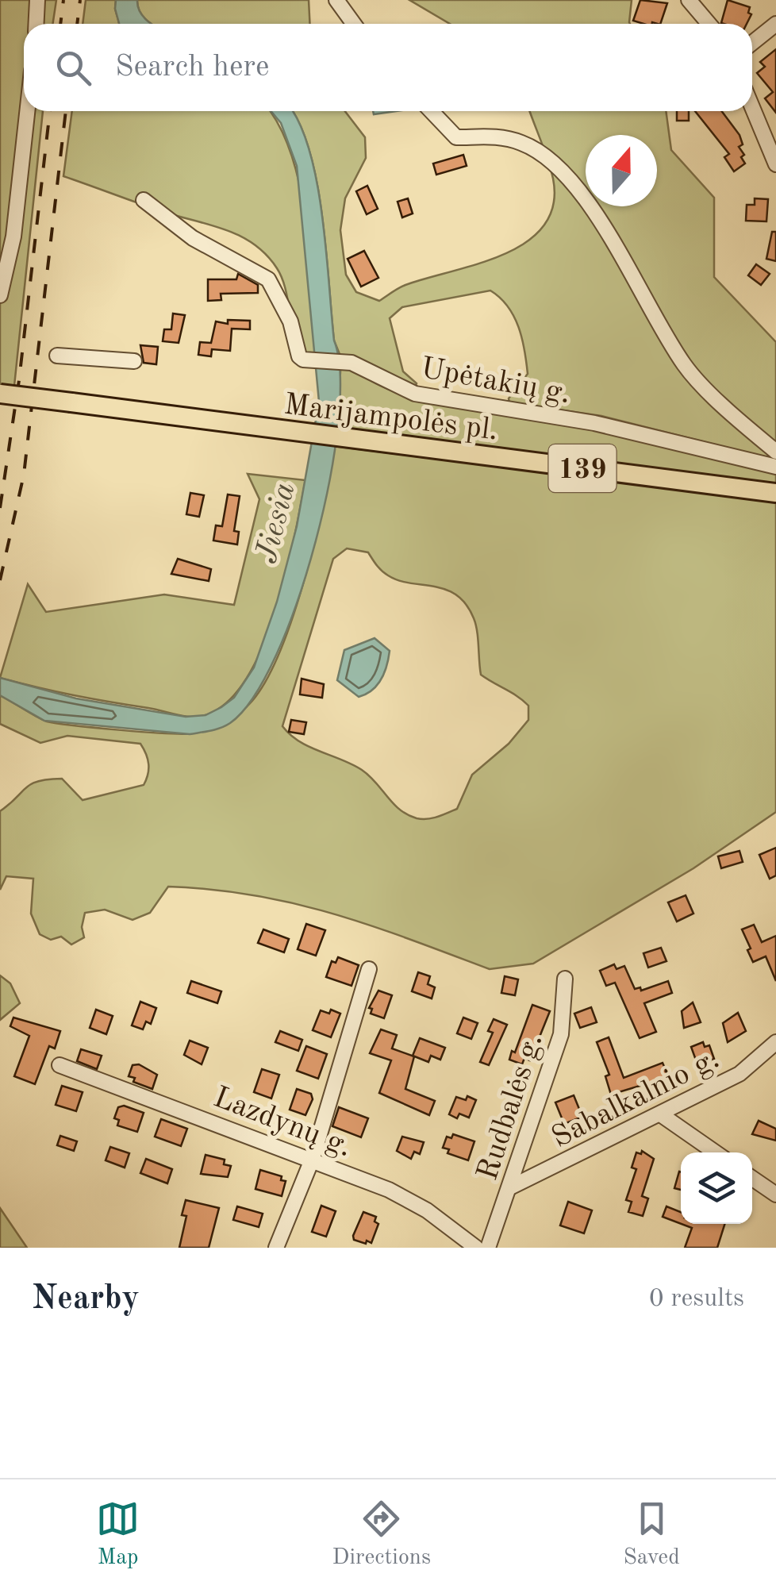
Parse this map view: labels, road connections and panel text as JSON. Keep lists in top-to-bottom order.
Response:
{
  "streets": {
    "main road": ["Marijampolės pl.", "139"],
    "street": [
      "Upėtakių g.",
      "Sabalkalnio g.",
      "Rudbalės g.",
      "Lazdynų g."
    ]
  },
  "crossings": [
    ["Sabalkalnio g.", "Rudbalės g."]
  ],
  "water": ["Jiesia"],
  "north": "top",
  "page": {
    "search": "Search here",
    "heading": ["Nearby", "0 results"],
    "nav": ["Map", "Directions", "Saved"]
  }
}
